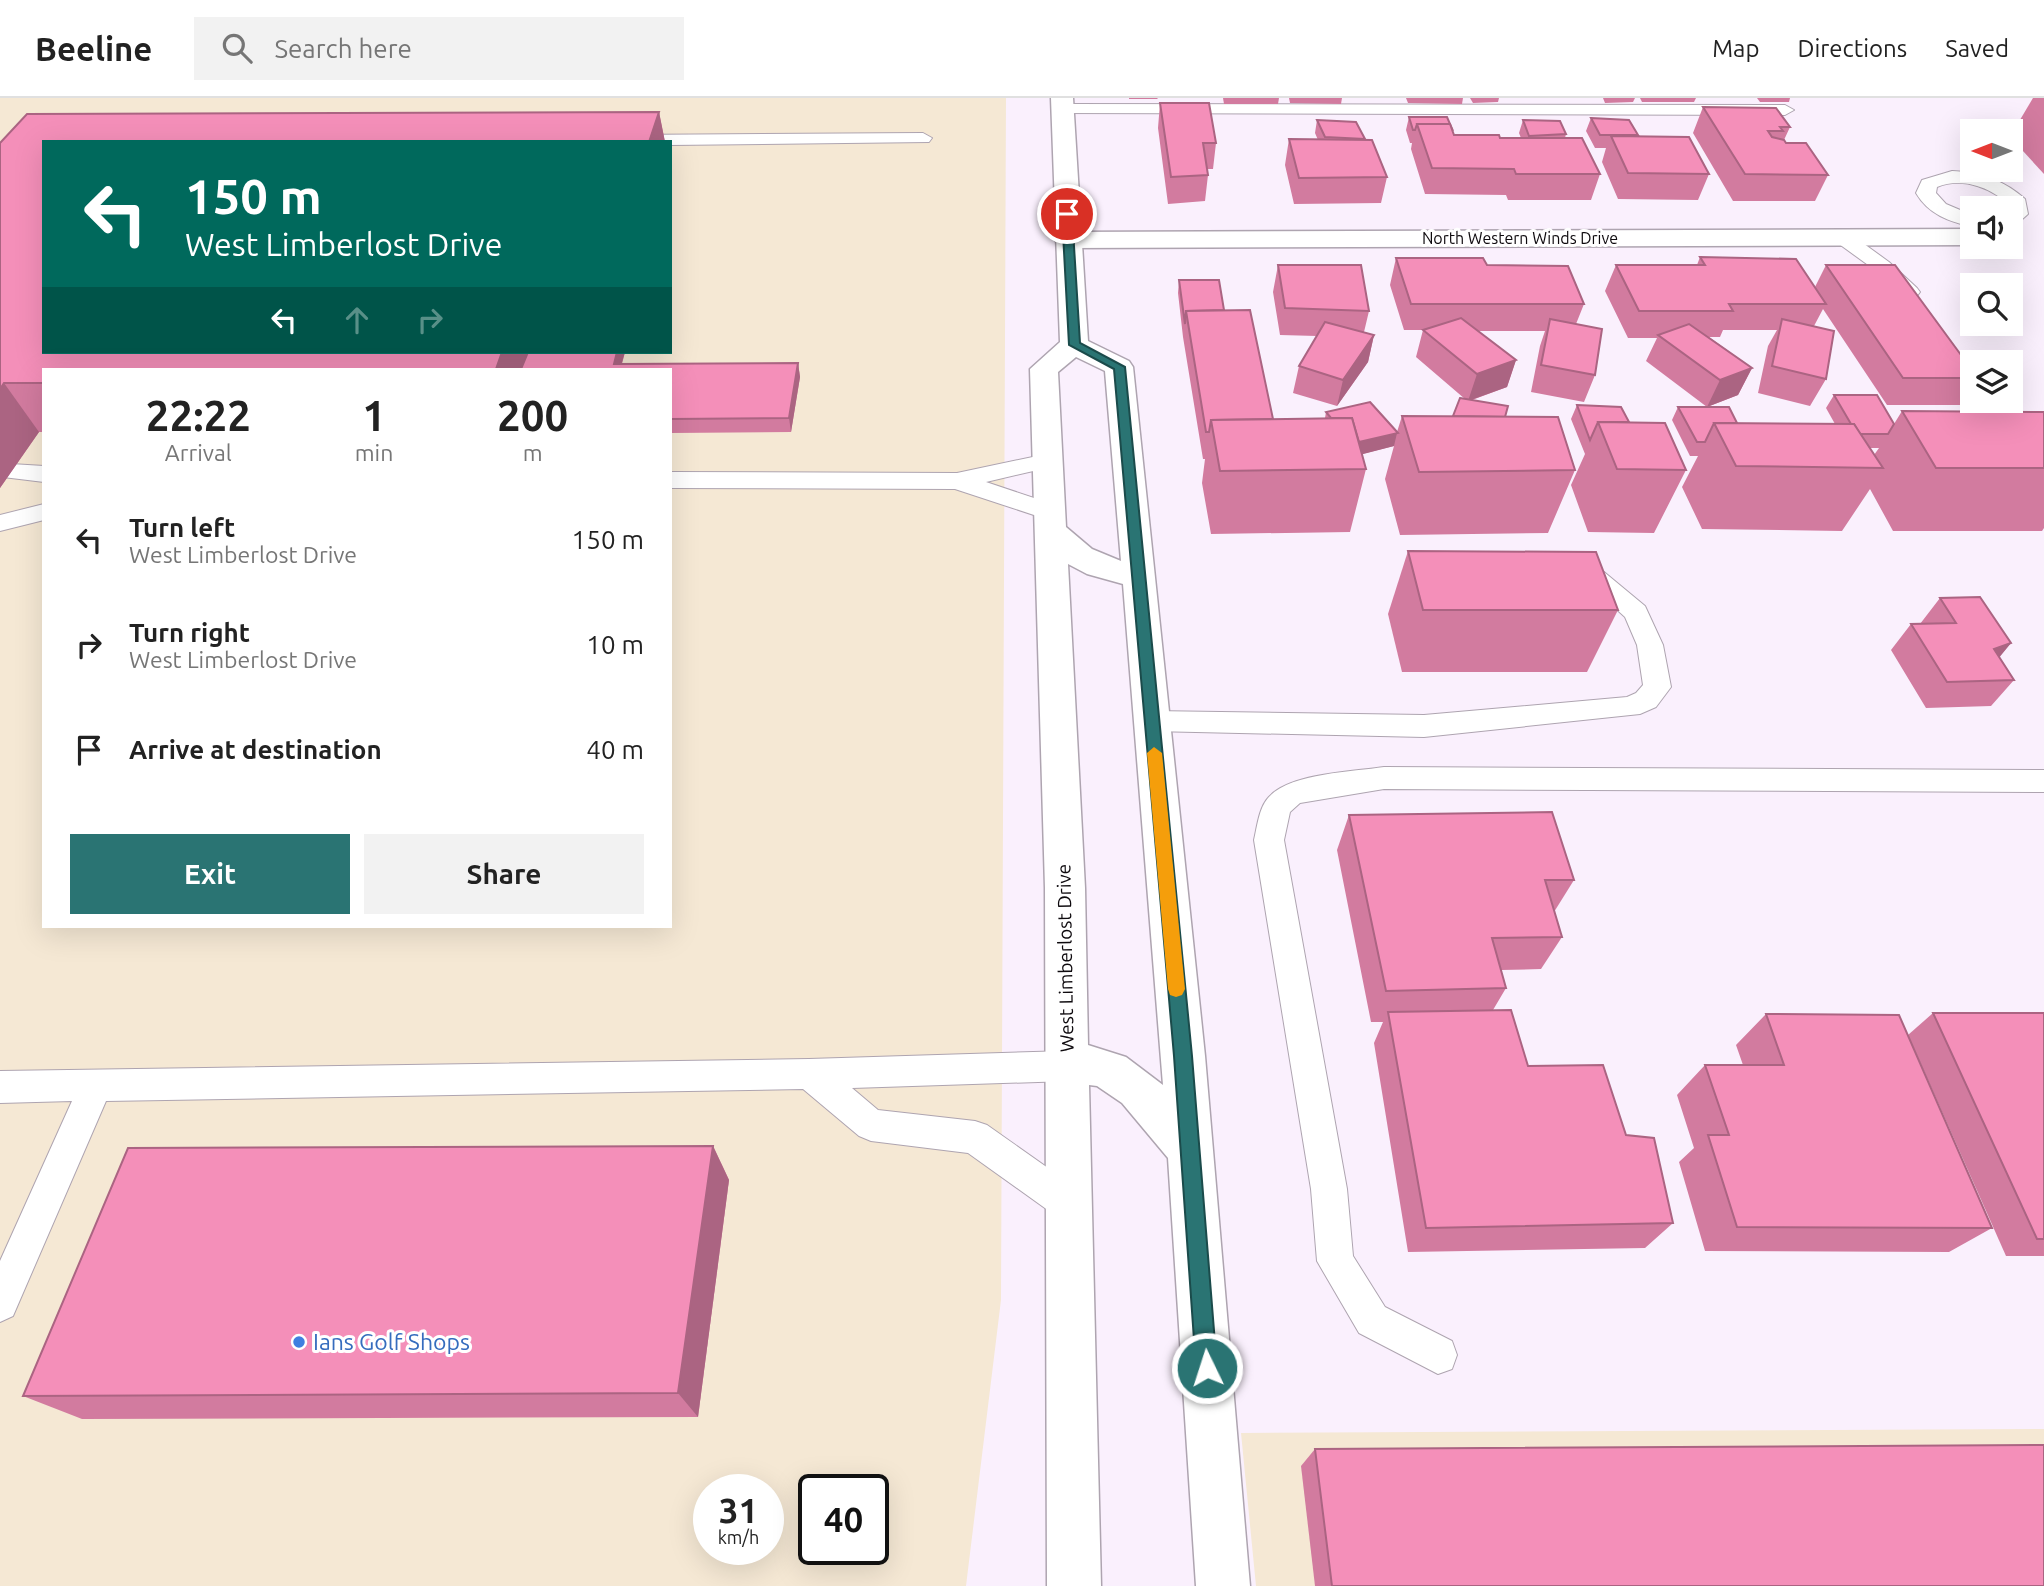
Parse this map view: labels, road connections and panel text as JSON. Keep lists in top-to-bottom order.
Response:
{
  "streets": {
    "street": ["North Western Winds Drive", "West Limberlost Drive"]
  },
  "places": ["Ians Golf Shops"],
  "north": "left",
  "page": {
    "header": "Beeline",
    "search": "Search here",
    "nav": ["Map", "Directions", "Saved"],
    "turn": ["150 m", "West Limberlost Drive"],
    "eta": [
      "22:22",
      "Arrival",
      "1",
      "min",
      "200",
      "m"
    ],
    "list": [
      {
        "name": "Turn left",
        "note": "West Limberlost Drive",
        "value": "150 m"
      },
      {
        "name": "Turn right",
        "note": "West Limberlost Drive",
        "value": "10 m"
      },
      {
        "name": "Arrive at destination",
        "value": "40 m"
      }
    ],
    "buttons": ["Exit", "Share"],
    "speed": "31 km/h",
    "limit": "40"
  }
}
